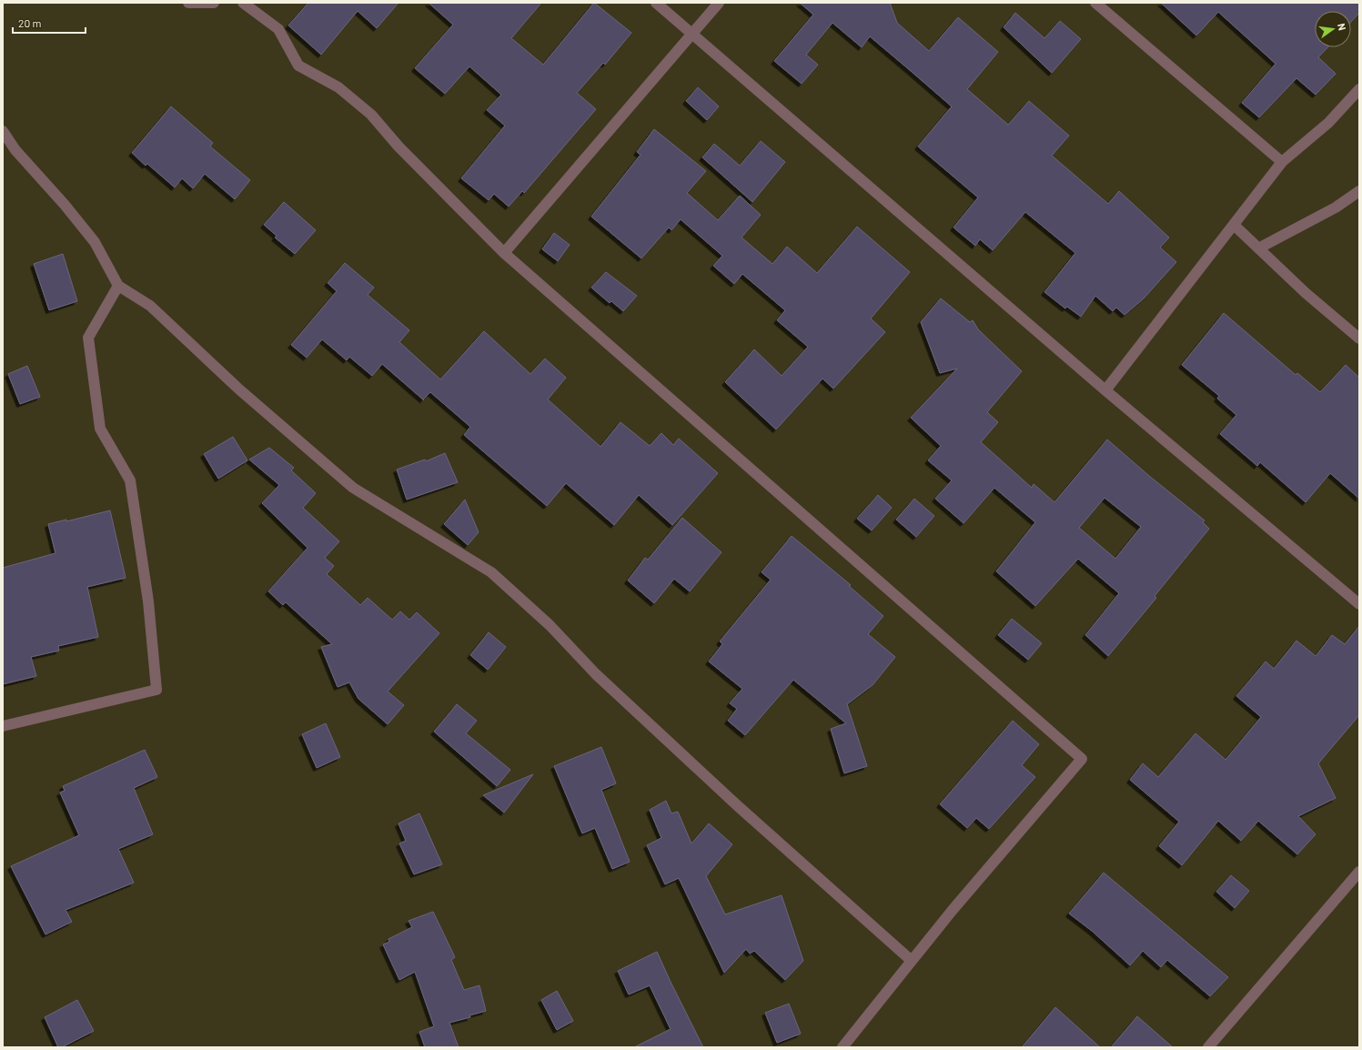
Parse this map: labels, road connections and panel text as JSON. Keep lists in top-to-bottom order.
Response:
{
  "scale_bar": "20 m",
  "north": "right"
}
